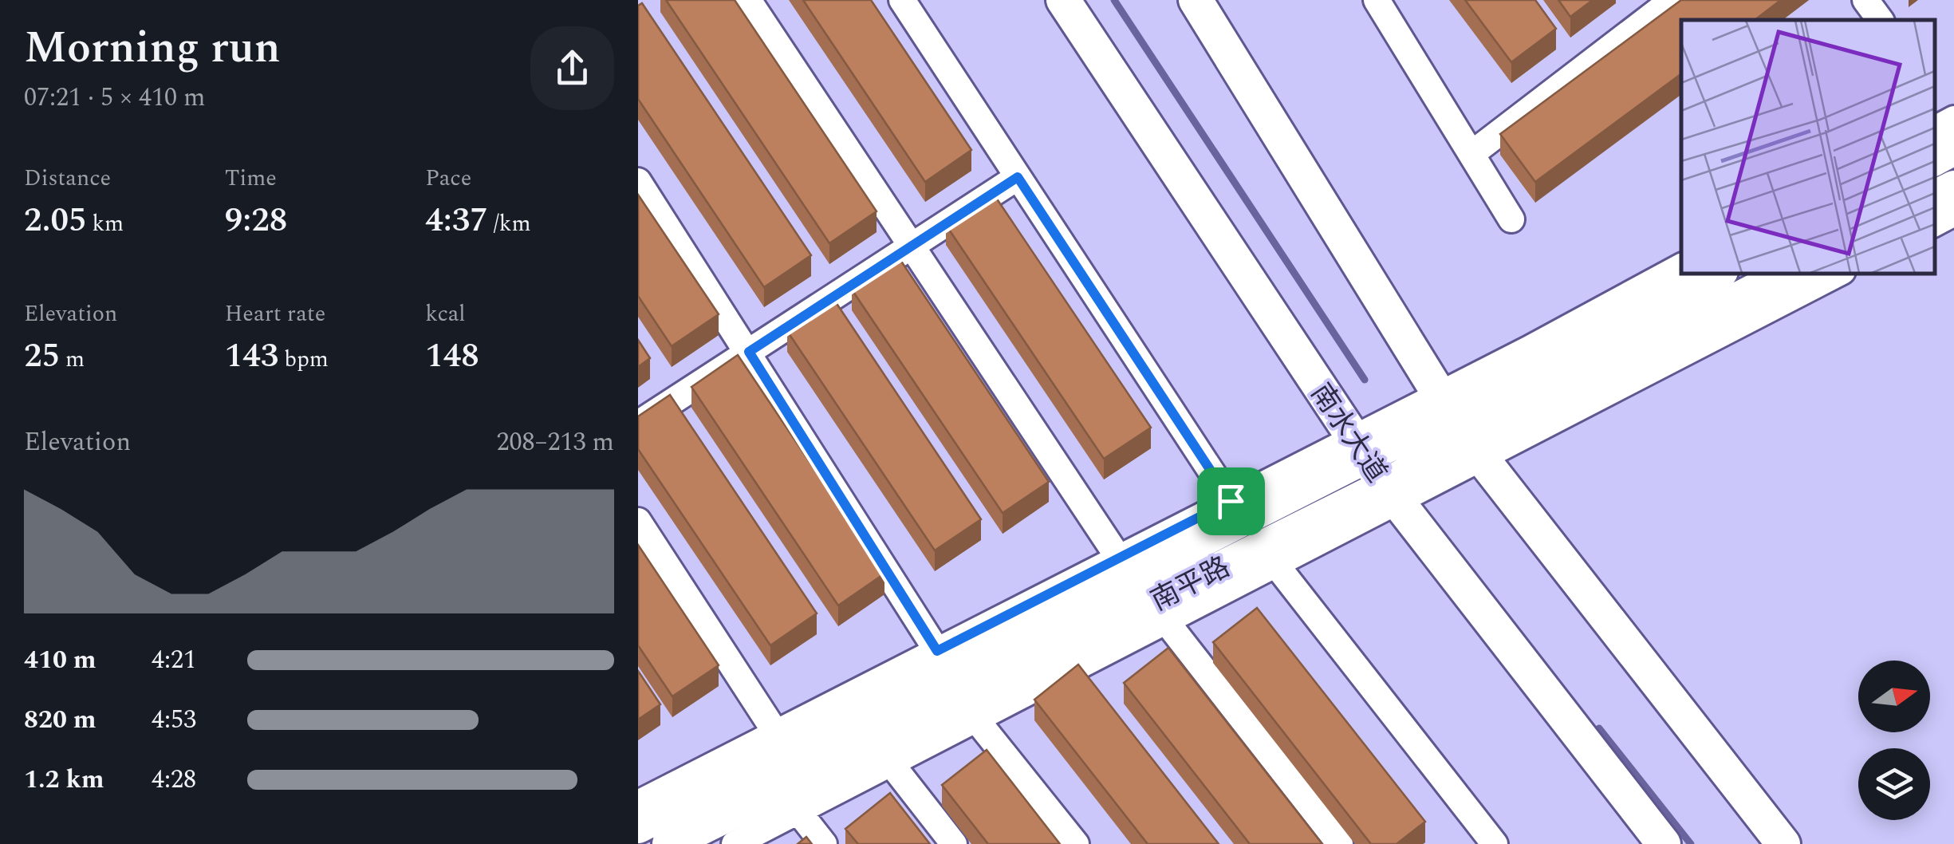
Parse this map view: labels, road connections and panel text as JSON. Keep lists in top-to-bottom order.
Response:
{
  "streets": {
    "main road": ["南水大道", "南平路"]
  },
  "crossings": [
    ["南水大道", "南平路"]
  ],
  "north": "right",
  "page": {
    "heading": ["Morning run", "07:21 · 5 × 410 m"],
    "stats": [
      ["Distance", "2.05 km"],
      ["Time", "9:28"],
      ["Pace", "4:37 /km"],
      ["Elevation", "25 m"],
      ["Heart rate", "143 bpm"],
      ["kcal", "148"]
    ],
    "chart": ["Elevation", "208–213 m"],
    "list": [
      {
        "name": "410 m",
        "note": "4:21"
      },
      {
        "name": "820 m",
        "note": "4:53"
      },
      {
        "name": "1.2 km",
        "note": "4:28"
      }
    ]
  }
}
